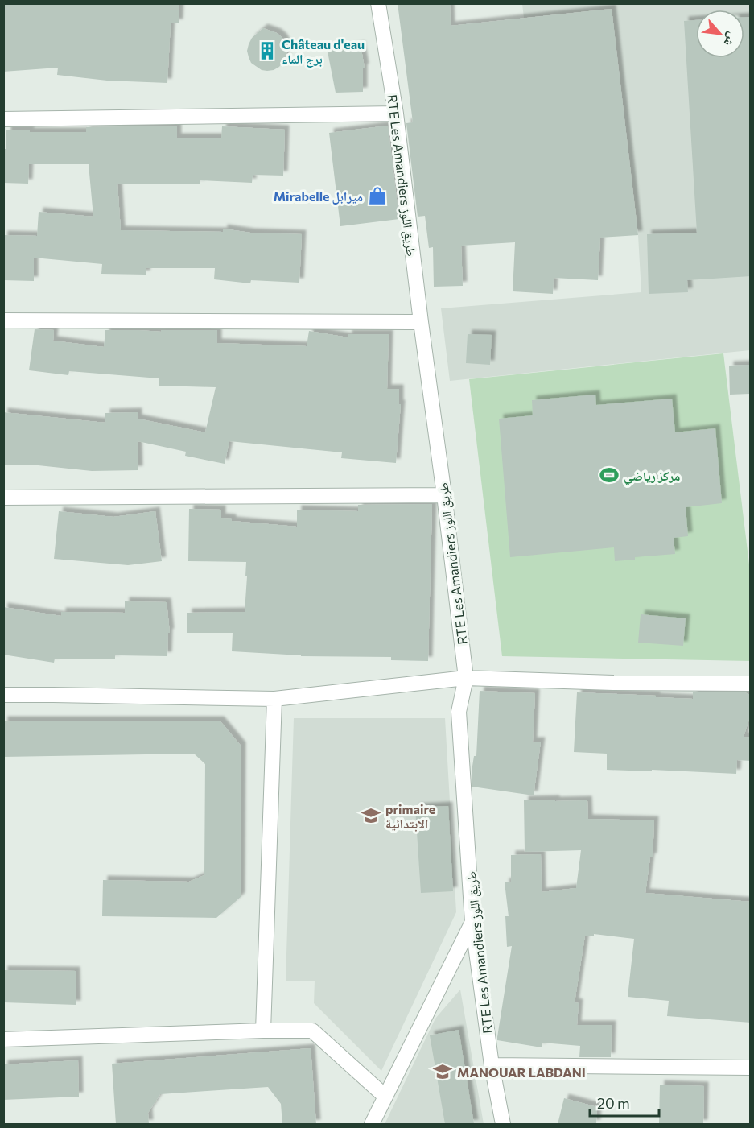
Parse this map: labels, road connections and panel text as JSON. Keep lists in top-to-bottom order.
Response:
{
  "streets": {
    "street": ["RTE Les Amandiers طريق اللوز"]
  },
  "places": {
    "building": ["Château d'eau برج الماء"],
    "shop": ["Mirabelle ميرابل"],
    "sports": ["مركز رياضي"],
    "school or university": ["primaire الابتدائية", "MANOUAR LABDANI"]
  },
  "scale_bar": "20 m",
  "north": "bottom right"
}
